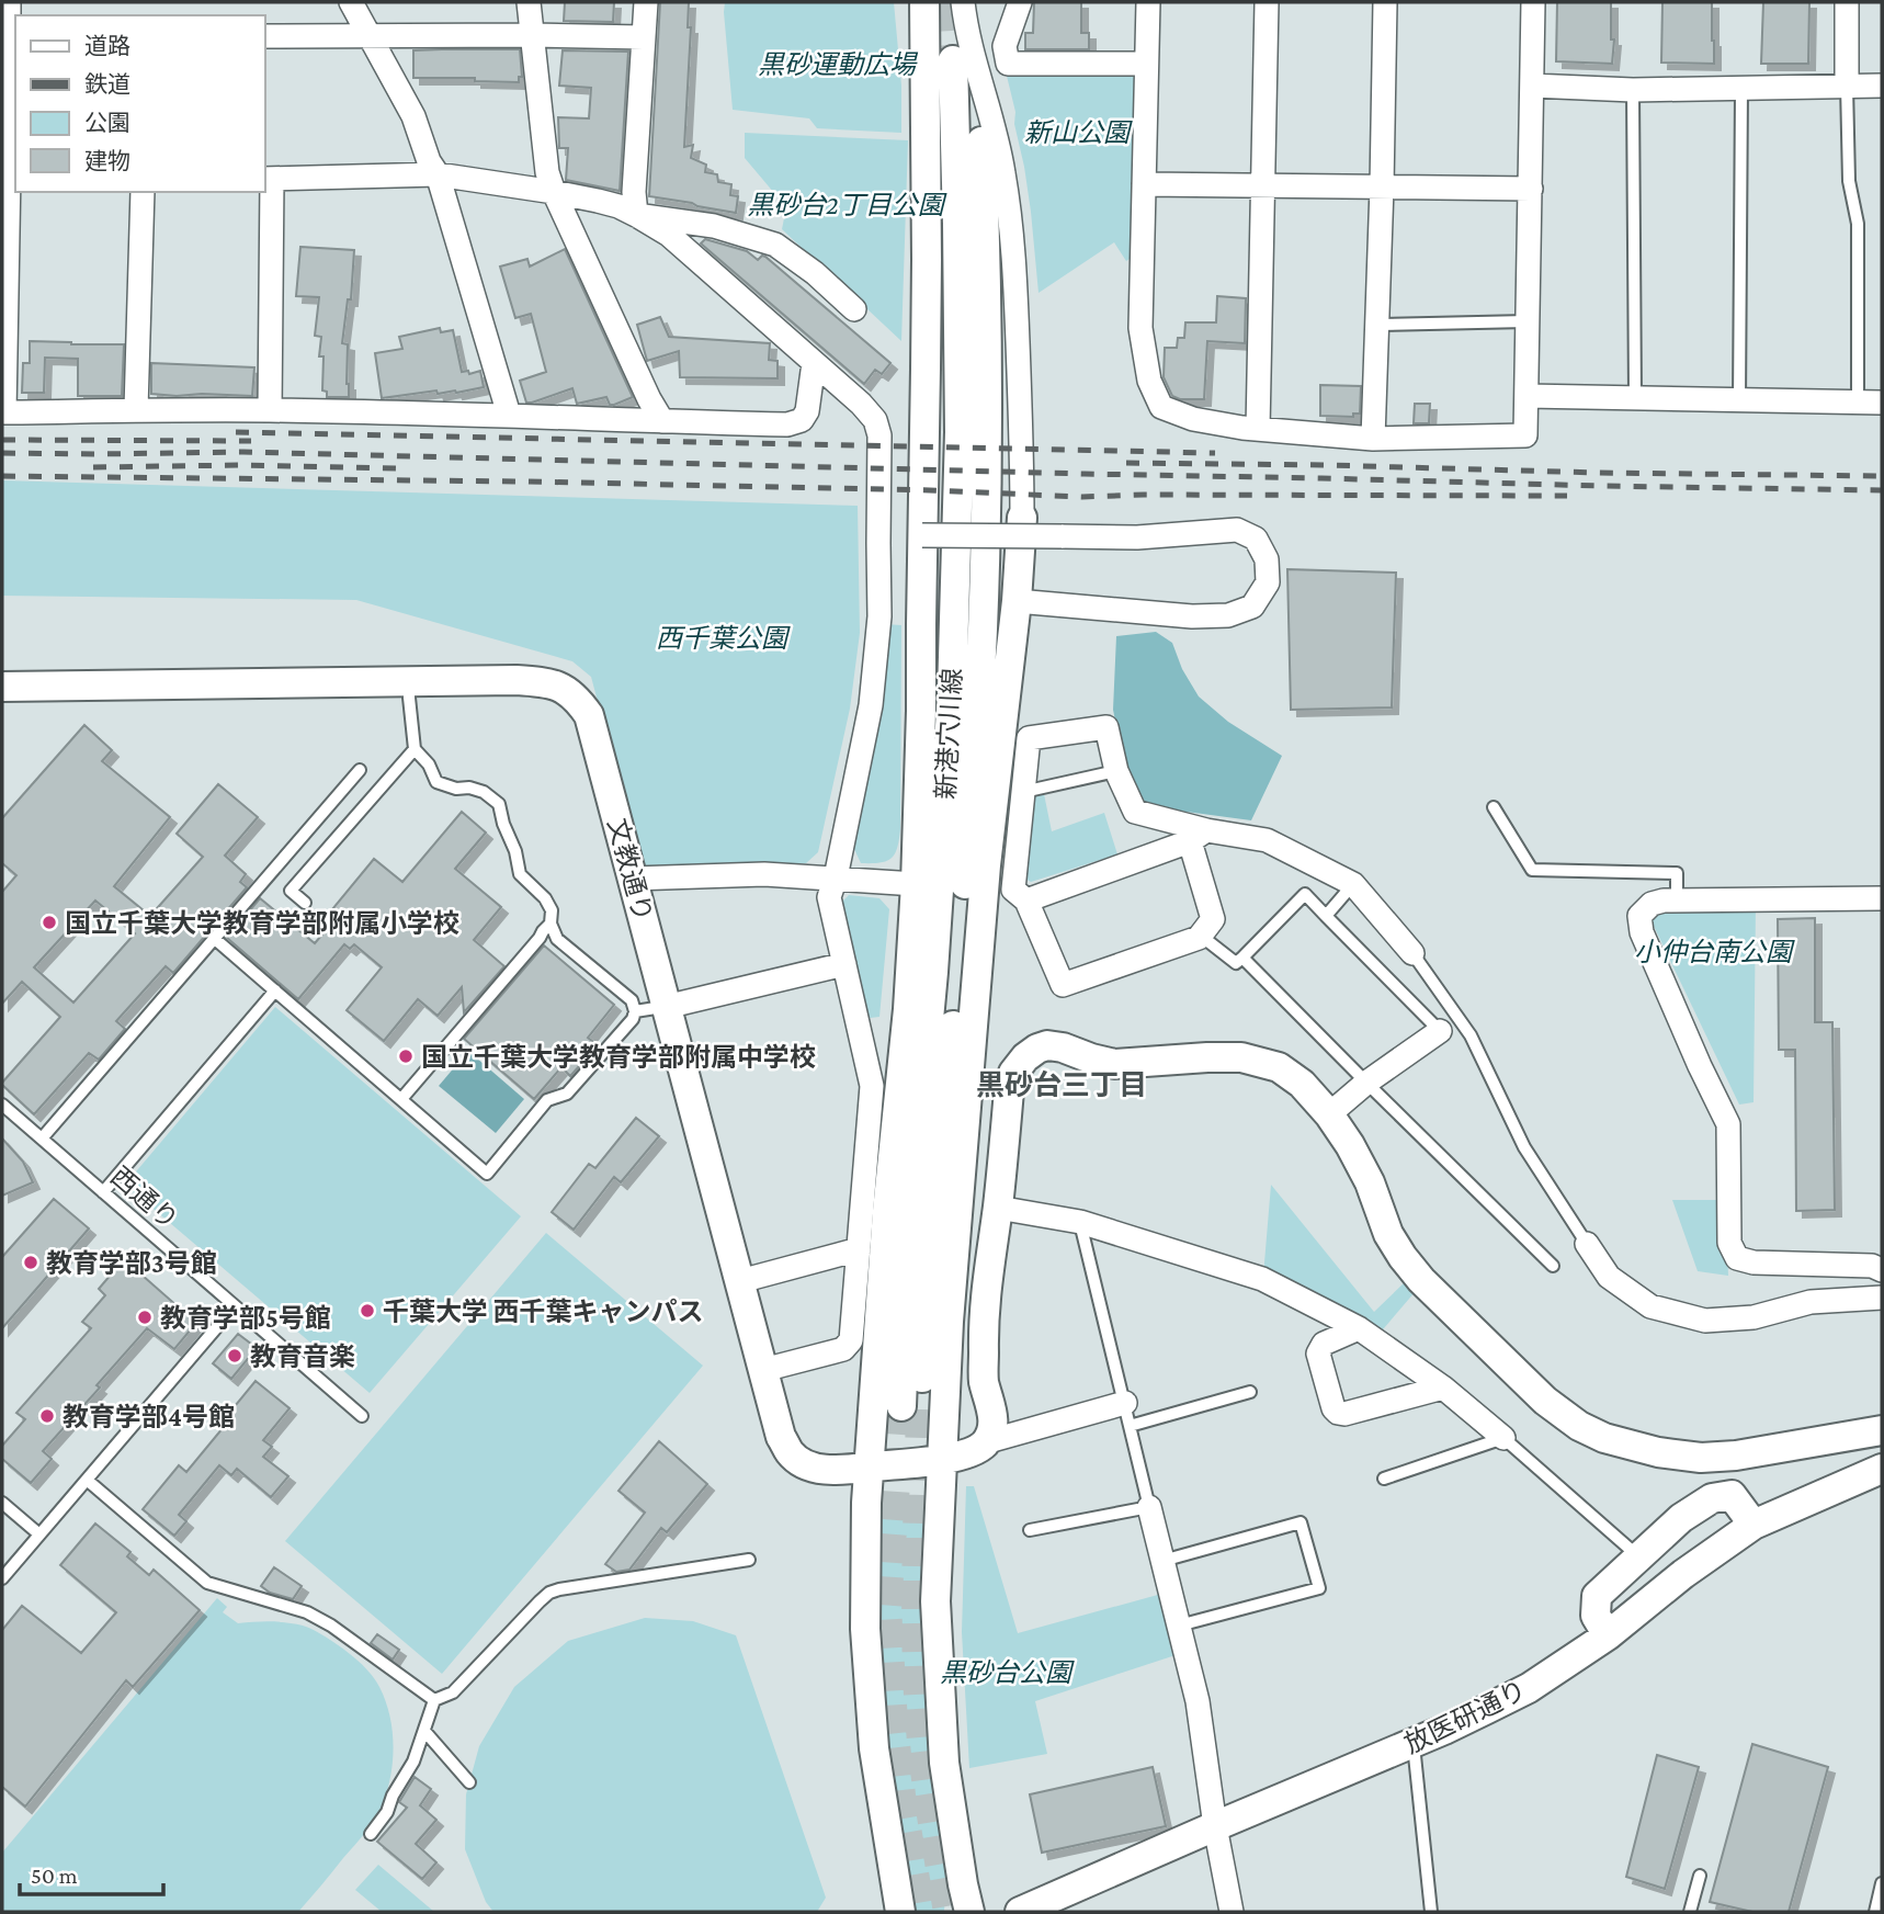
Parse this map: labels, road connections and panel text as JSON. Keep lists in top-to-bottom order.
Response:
{
  "streets": {
    "street": ["新港穴川線", "文教通り", "放医研通り"],
    "lane": ["西通り"]
  },
  "districts": ["黒砂台三丁目"],
  "parks": [
    "黒砂運動広場",
    "新山公園",
    "黒砂台2丁目公園",
    "西千葉公園",
    "小仲台南公園",
    "黒砂台公園"
  ],
  "places": [
    "国立千葉大学教育学部附属小学校",
    "国立千葉大学教育学部附属中学校",
    "教育学部3号館",
    "千葉大学 西千葉キャンパス",
    "教育学部5号館",
    "教育音楽",
    "教育学部4号館"
  ],
  "legend": [
    "道路",
    "鉄道",
    "公園",
    "建物"
  ],
  "scale_bar": "50 m"
}
